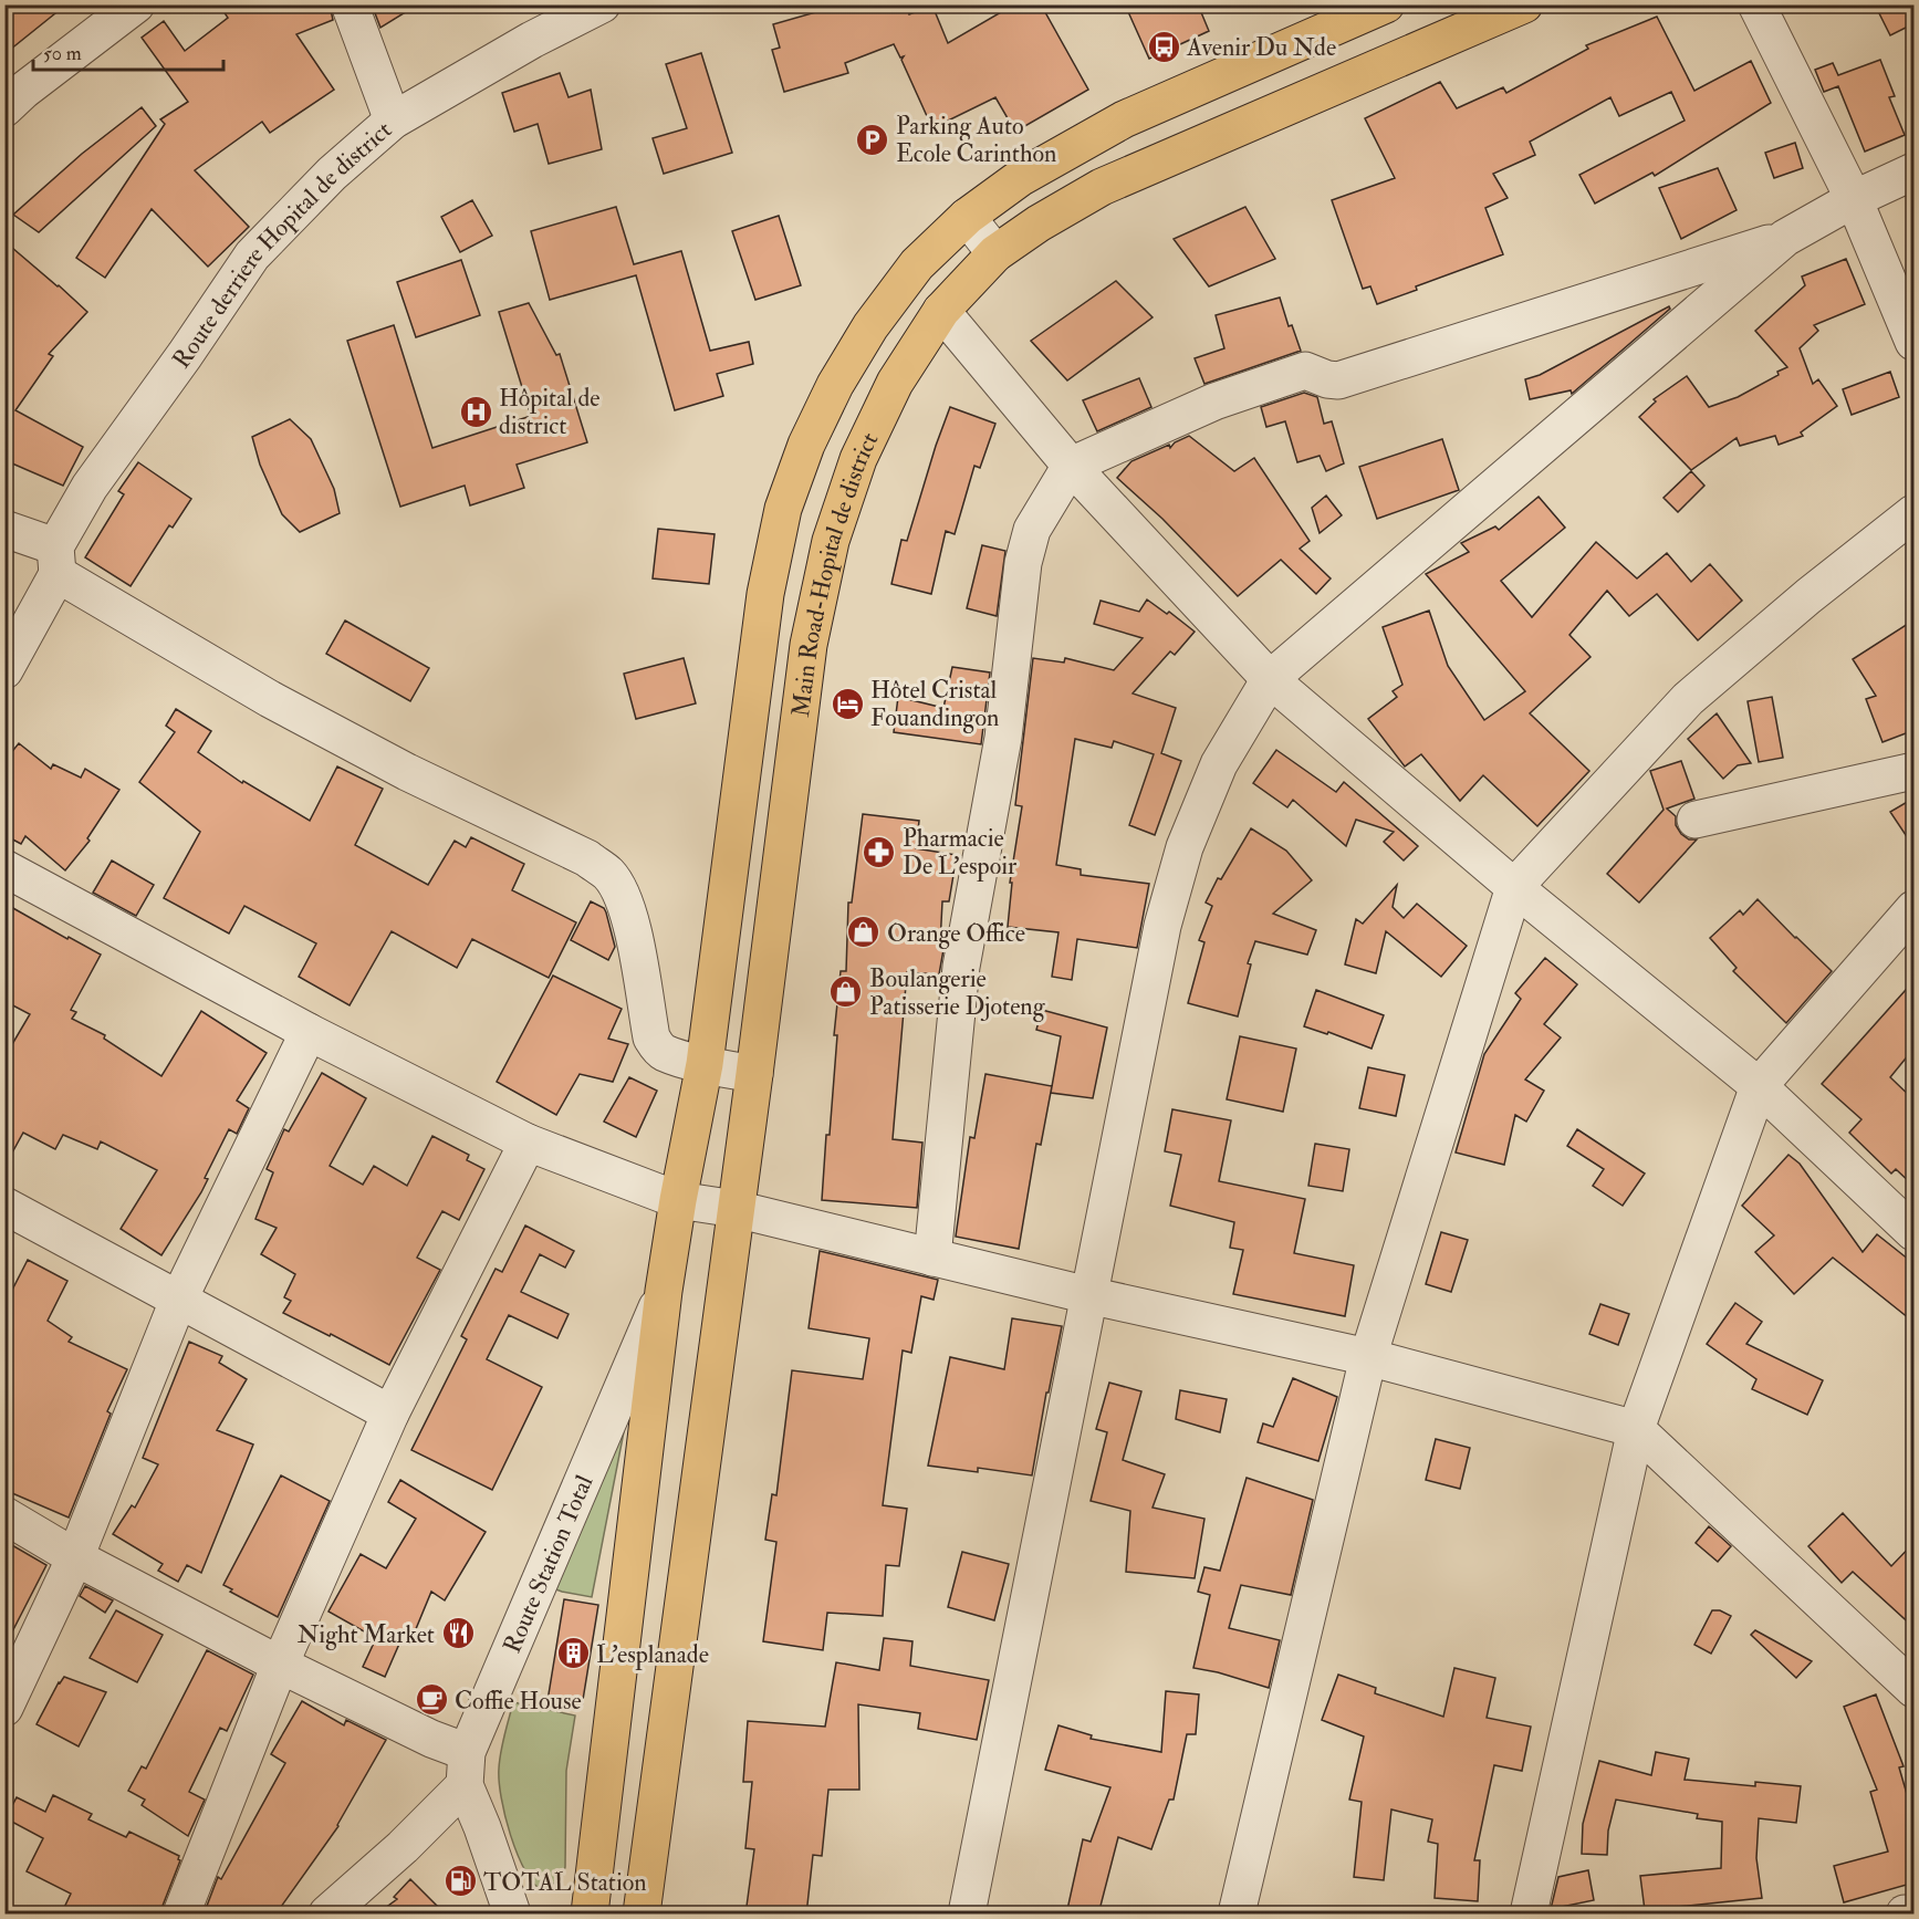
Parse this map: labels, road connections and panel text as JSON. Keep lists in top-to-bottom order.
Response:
{
  "streets": {
    "main road": ["Main Road-Hopital de district"],
    "street": ["Route derriere Hopital de district", "Route Station Total"]
  },
  "places": {
    "bus stop": ["Avenir Du Nde"],
    "parking": ["Parking Auto Ecole Carinthon"],
    "hospital": ["Hôpital de district"],
    "hotel": ["Hôtel Cristal Fouandingon"],
    "pharmacy": ["Pharmacie De L'espoir"],
    "shop": ["Orange Office", "Boulangerie Patisserie Djoteng"],
    "restaurant": ["Night Market"],
    "building": ["L'esplanade"],
    "cafe": ["Coffie House"],
    "fuel station": ["TOTAL Station"]
  },
  "scale_bar": "50 m"
}
